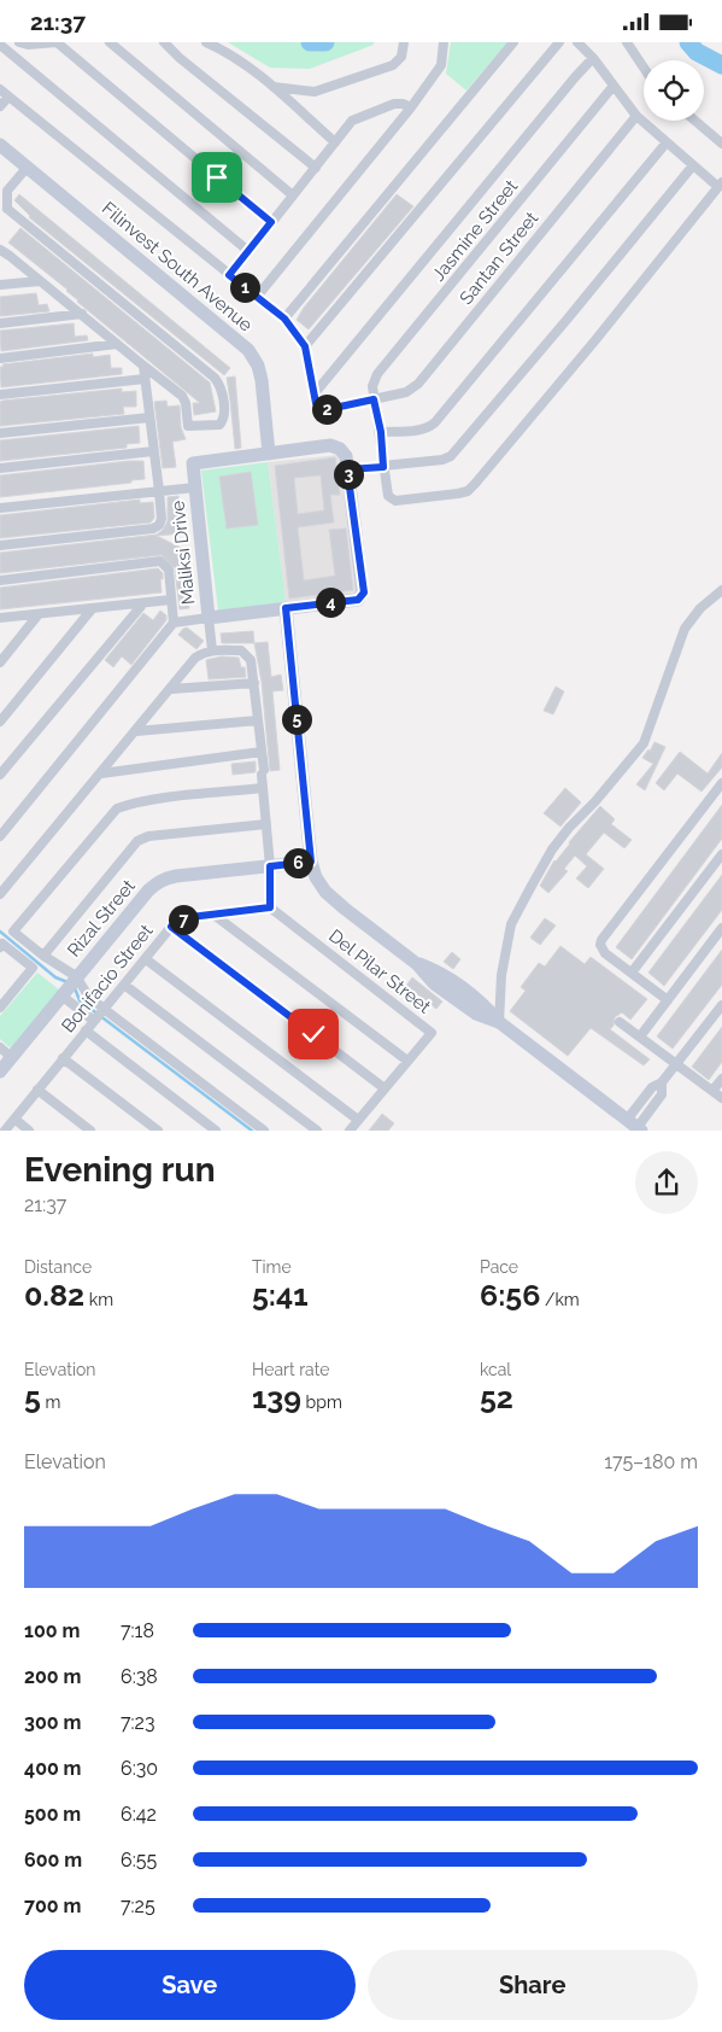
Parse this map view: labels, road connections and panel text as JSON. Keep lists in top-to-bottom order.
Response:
{
  "streets": {
    "street": [
      "Jasmine Street",
      "Santan Street",
      "Filinvest South Avenue",
      "Maliksi Drive",
      "Rizal Street",
      "Del Pilar Street",
      "Bonifacio Street"
    ]
  },
  "crossings": [
    ["Jasmine Street", "Santan Street"],
    ["Filinvest South Avenue", "Maliksi Drive"],
    ["Del Pilar Street", "Bonifacio Street"]
  ],
  "page": {
    "status": "21:37",
    "pins": [
      "1",
      "2",
      "3",
      "4",
      "5",
      "6",
      "7"
    ],
    "heading": ["Evening run", "21:37"],
    "stats": [
      ["Distance", "0.82 km"],
      ["Time", "5:41"],
      ["Pace", "6:56 /km"],
      ["Elevation", "5 m"],
      ["Heart rate", "139 bpm"],
      ["kcal", "52"]
    ],
    "chart": ["Elevation", "175–180 m"],
    "list": [
      {
        "name": "100 m",
        "note": "7:18"
      },
      {
        "name": "200 m",
        "note": "6:38"
      },
      {
        "name": "300 m",
        "note": "7:23"
      },
      {
        "name": "400 m",
        "note": "6:30"
      },
      {
        "name": "500 m",
        "note": "6:42"
      },
      {
        "name": "600 m",
        "note": "6:55"
      },
      {
        "name": "700 m",
        "note": "7:25"
      }
    ],
    "buttons": ["Save", "Share"]
  }
}
